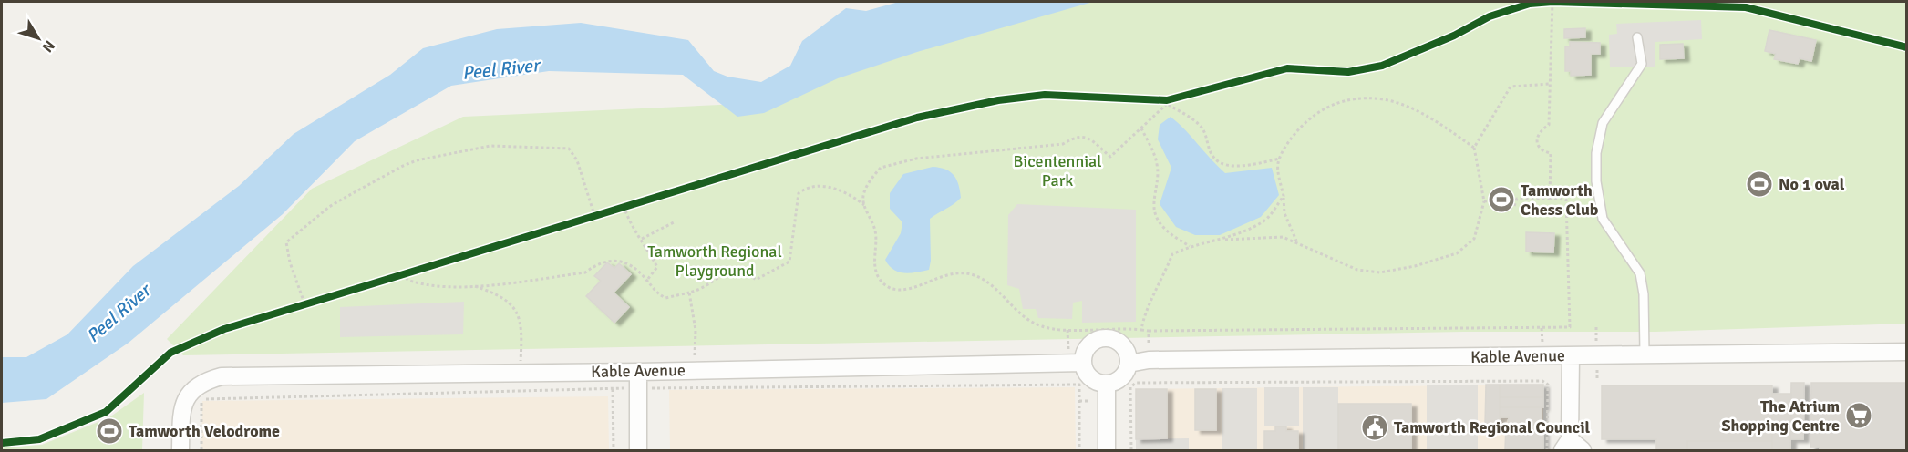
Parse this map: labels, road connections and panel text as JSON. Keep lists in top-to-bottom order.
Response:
{
  "streets": {
    "street": ["Kable Avenue"]
  },
  "water": ["Peel River"],
  "parks": ["Bicentennial Park", "Tamworth Regional Playground"],
  "places": {
    "sports": ["No 1 oval", "Tamworth Chess Club", "Tamworth Velodrome"],
    "supermarket": ["The Atrium Shopping Centre"],
    "public building": ["Tamworth Regional Council"]
  },
  "north": "bottom right"
}
